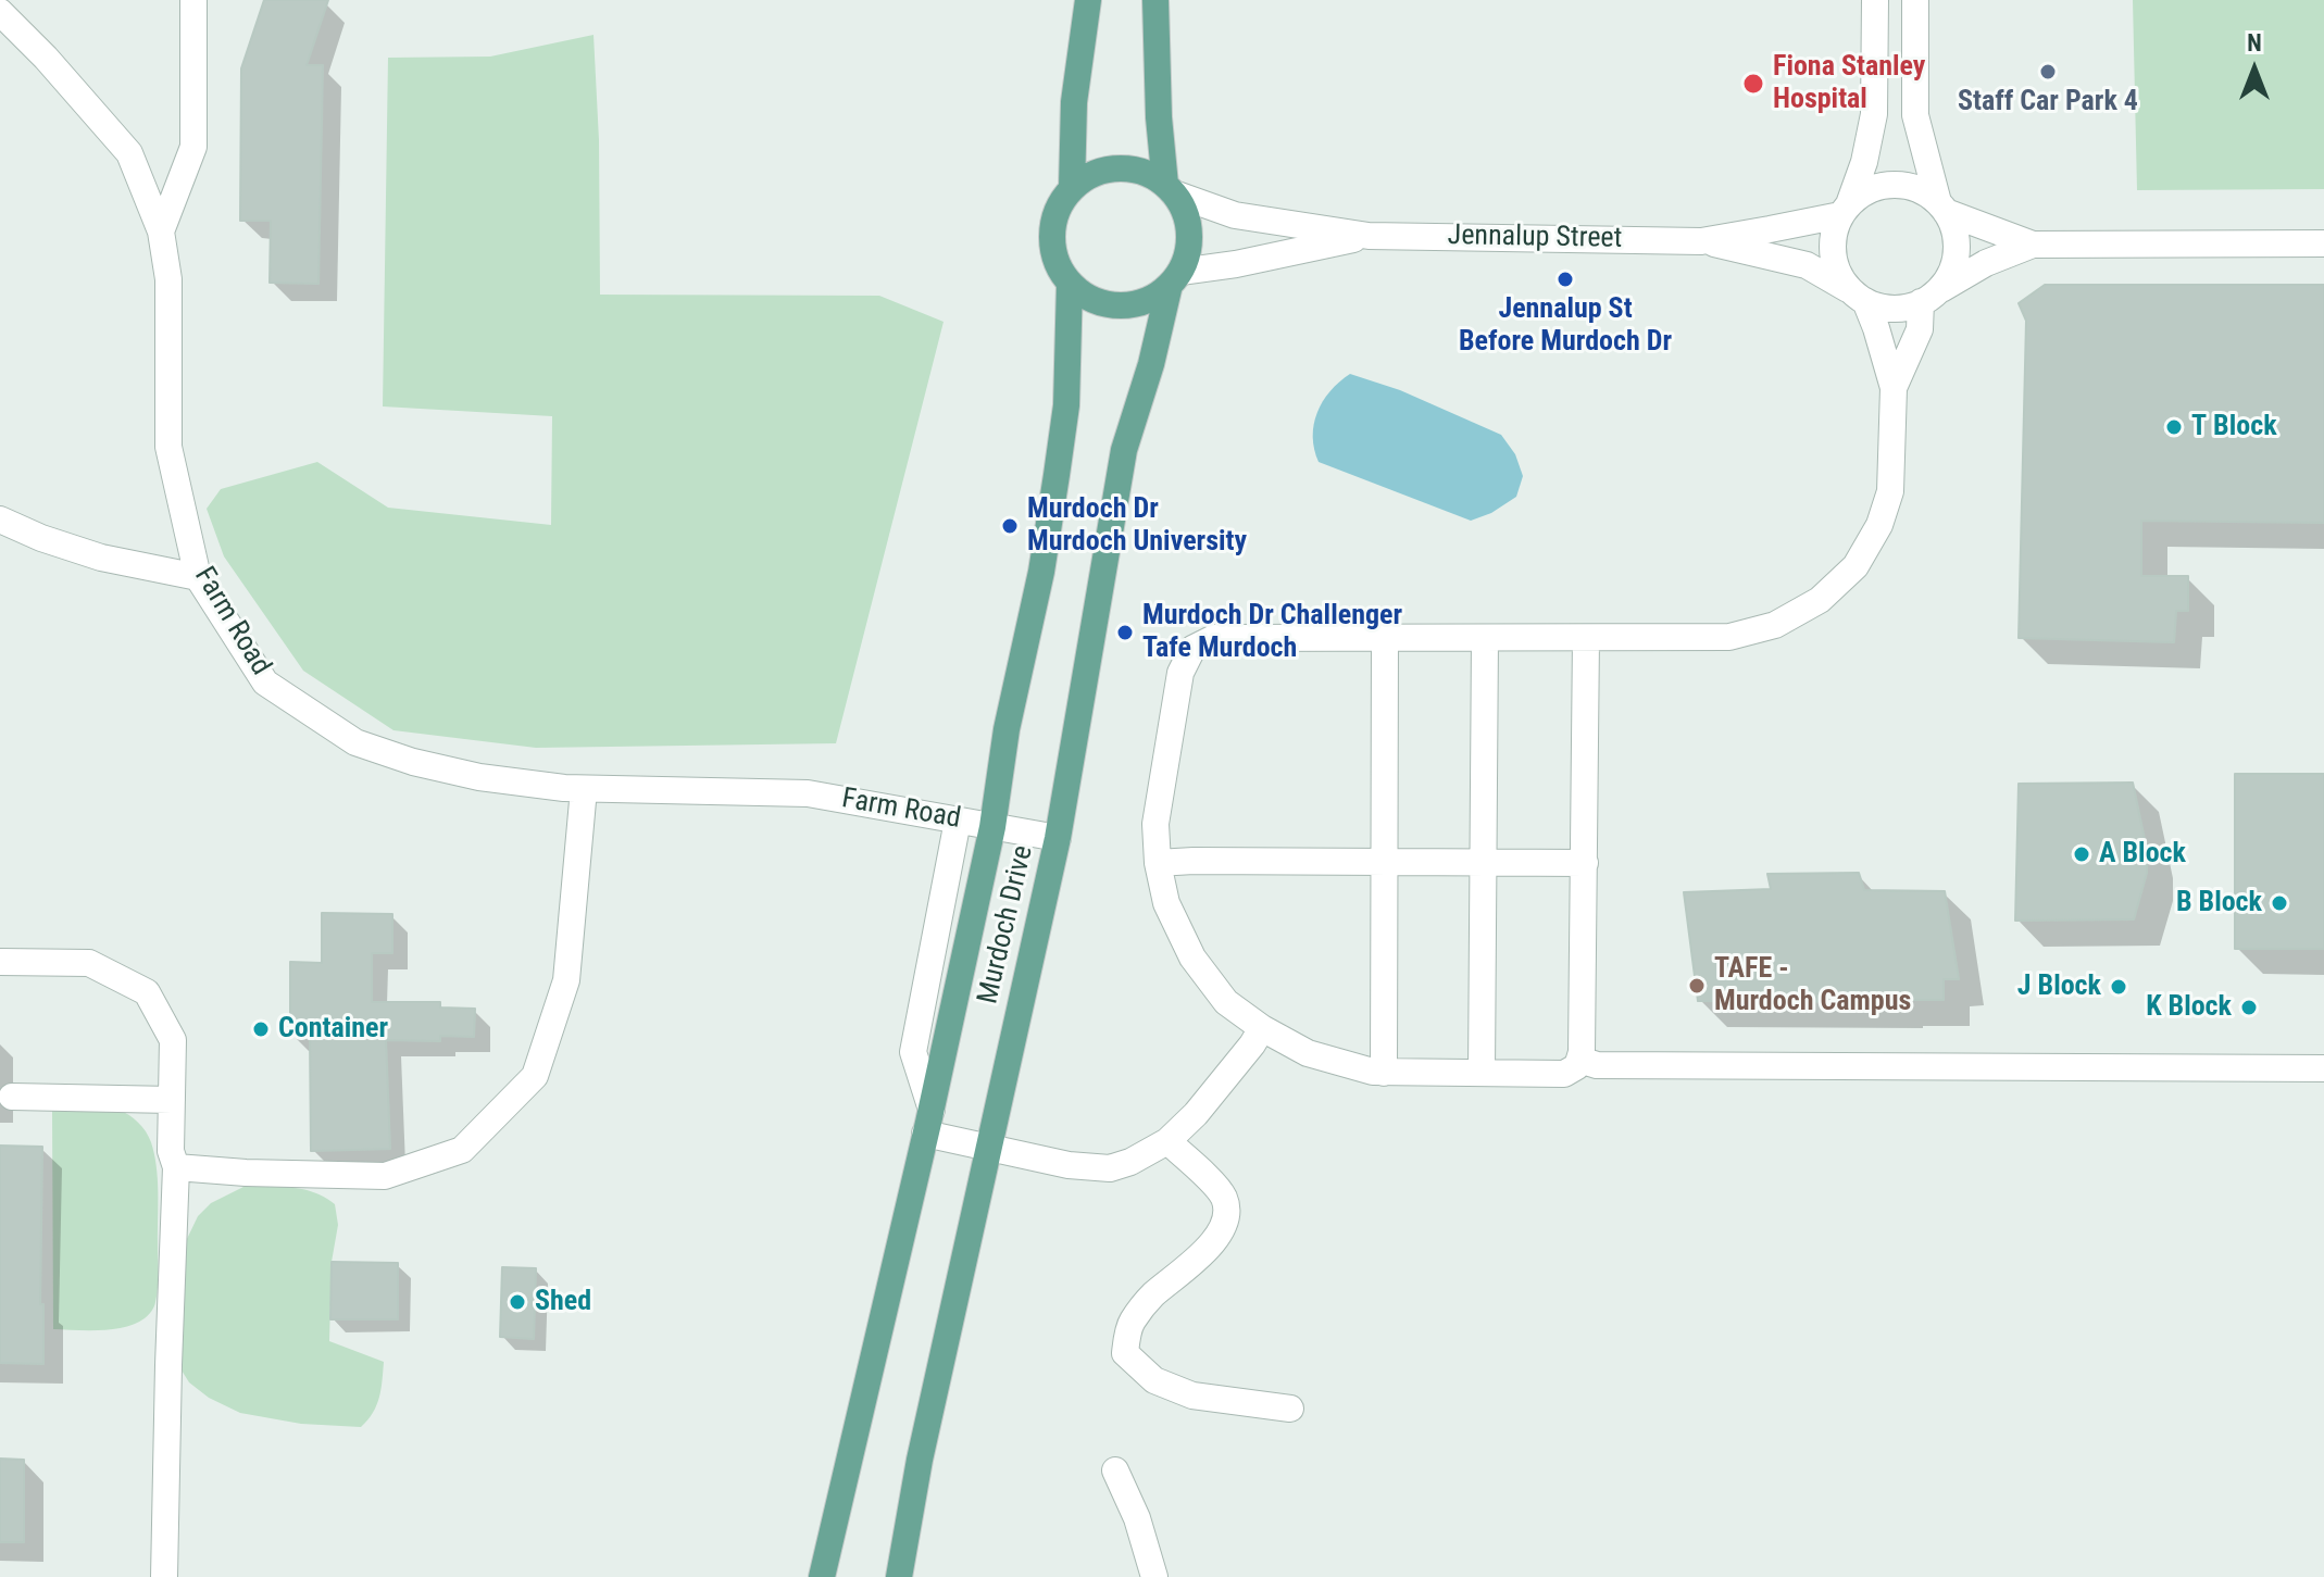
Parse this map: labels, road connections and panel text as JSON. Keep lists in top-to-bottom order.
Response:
{
  "streets": {
    "main road": ["Murdoch Drive"],
    "street": ["Jennalup Street", "Farm Road"]
  },
  "crossings": [
    ["Jennalup Street", "Murdoch Drive"],
    ["Farm Road", "Murdoch Drive"]
  ],
  "places": [
    "Staff Car Park 4",
    "Fiona Stanley Hospital",
    "Jennalup St Before Murdoch Dr",
    "T Block",
    "Murdoch Dr Murdoch University",
    "Murdoch Dr Challenger Tafe Murdoch",
    "A Block",
    "B Block",
    "TAFE - Murdoch Campus",
    "J Block",
    "K Block",
    "Container",
    "Shed"
  ],
  "north": "top"
}
